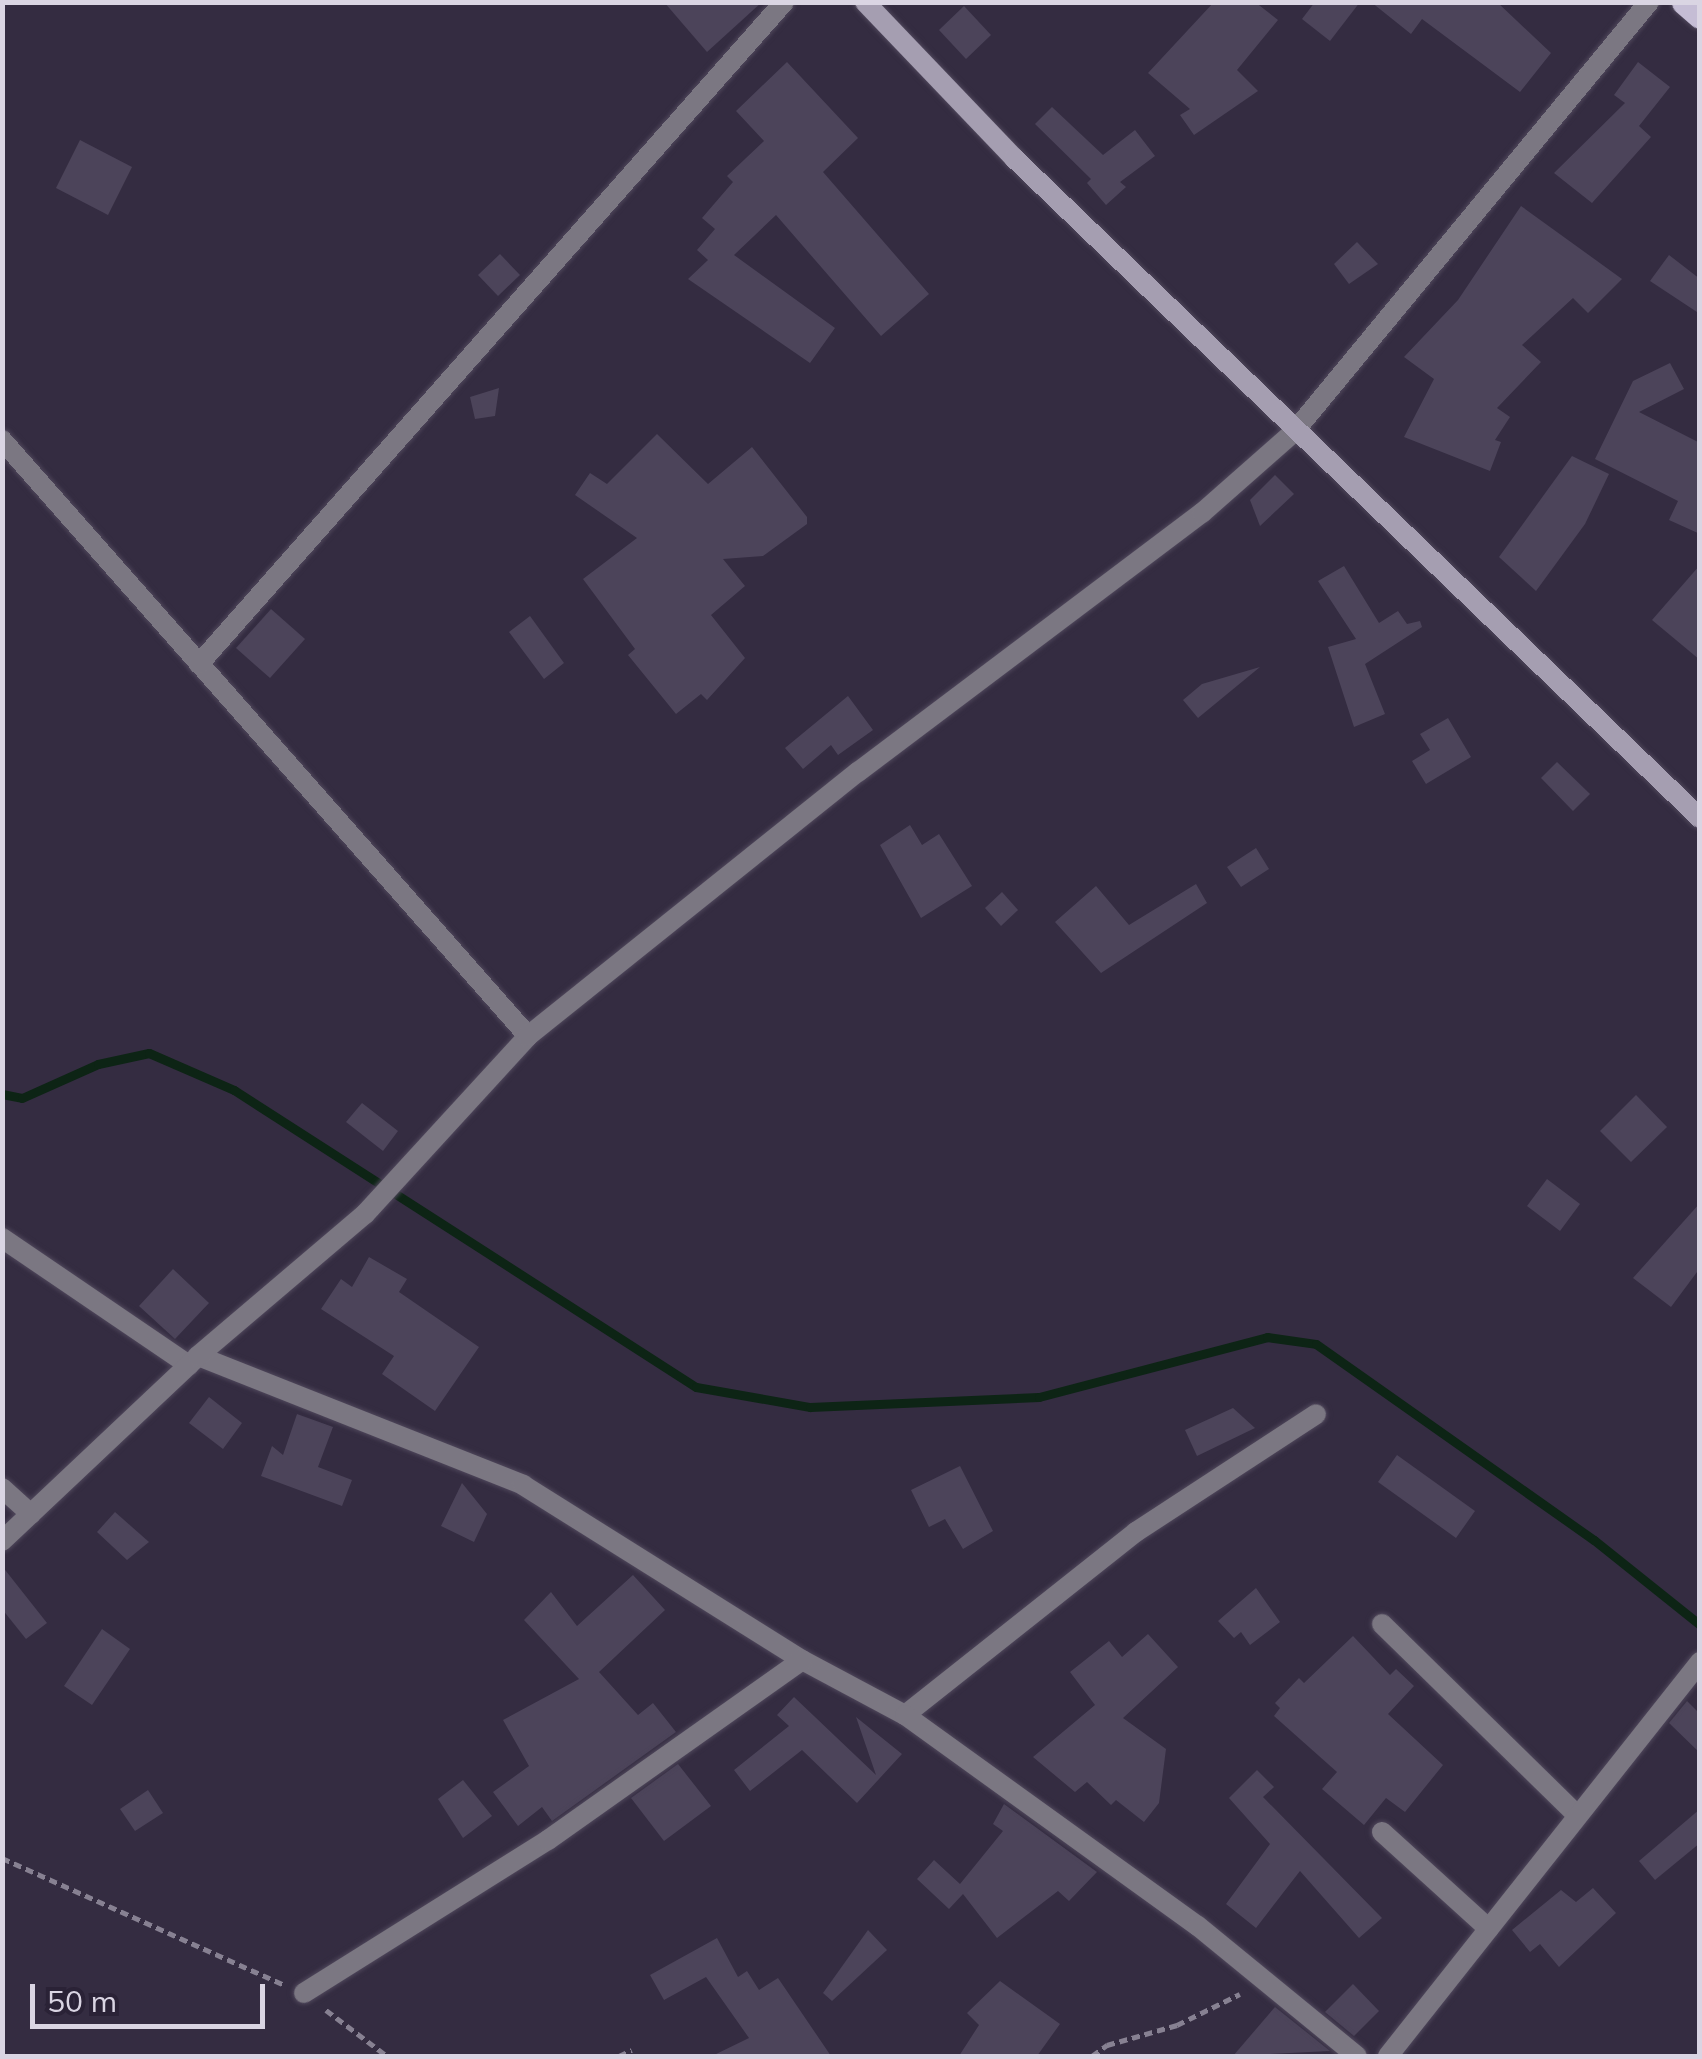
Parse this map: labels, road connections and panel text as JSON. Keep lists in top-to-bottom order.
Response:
{
  "scale_bar": "50 m"
}
